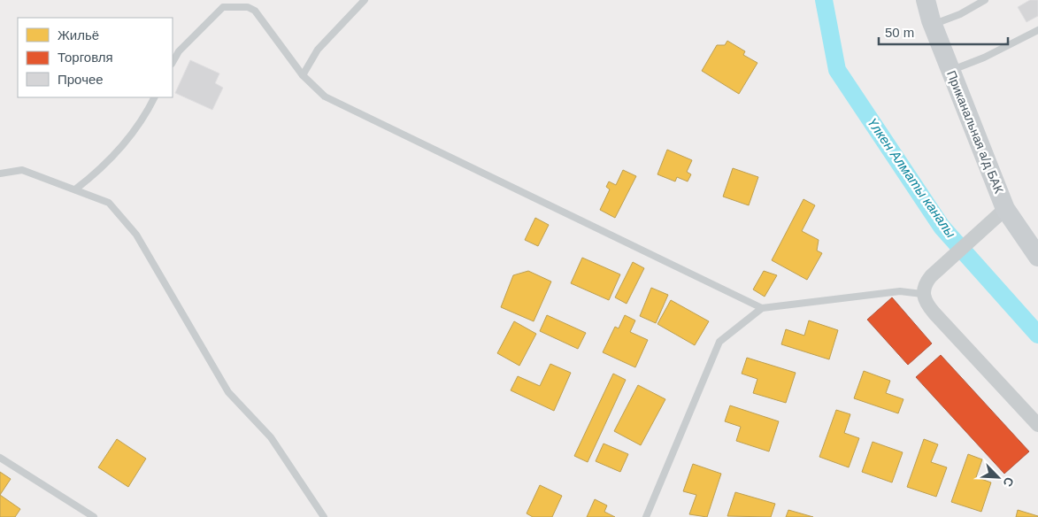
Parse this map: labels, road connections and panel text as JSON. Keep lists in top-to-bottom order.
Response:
{
  "streets": {
    "main road": ["Приканальная а/д БАК"]
  },
  "water": ["Үлкен Алматы каналы"],
  "legend": ["Жильё", "Торговля", "Прочее"],
  "scale_bar": "50 m",
  "north": "bottom right"
}
